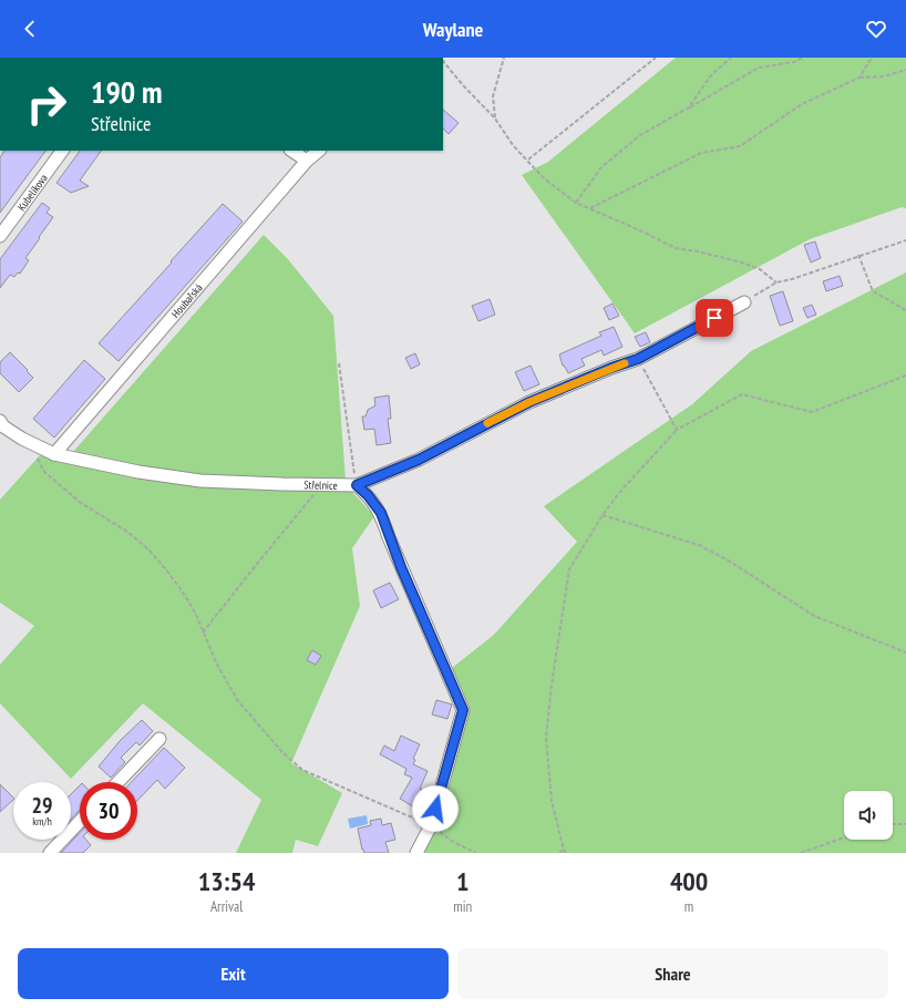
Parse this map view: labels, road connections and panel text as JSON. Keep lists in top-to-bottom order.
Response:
{
  "streets": {
    "street": ["Kubelíkova", "Houbařská", "Střelnice"]
  },
  "crossings": [
    ["Houbařská", "Střelnice"]
  ],
  "page": {
    "header": "Waylane",
    "turn": ["190 m", "Střelnice"],
    "speed": "29 km/h",
    "limit": "30",
    "eta": [
      "13:54",
      "Arrival",
      "1",
      "min",
      "400",
      "m"
    ],
    "buttons": ["Exit", "Share"]
  }
}
